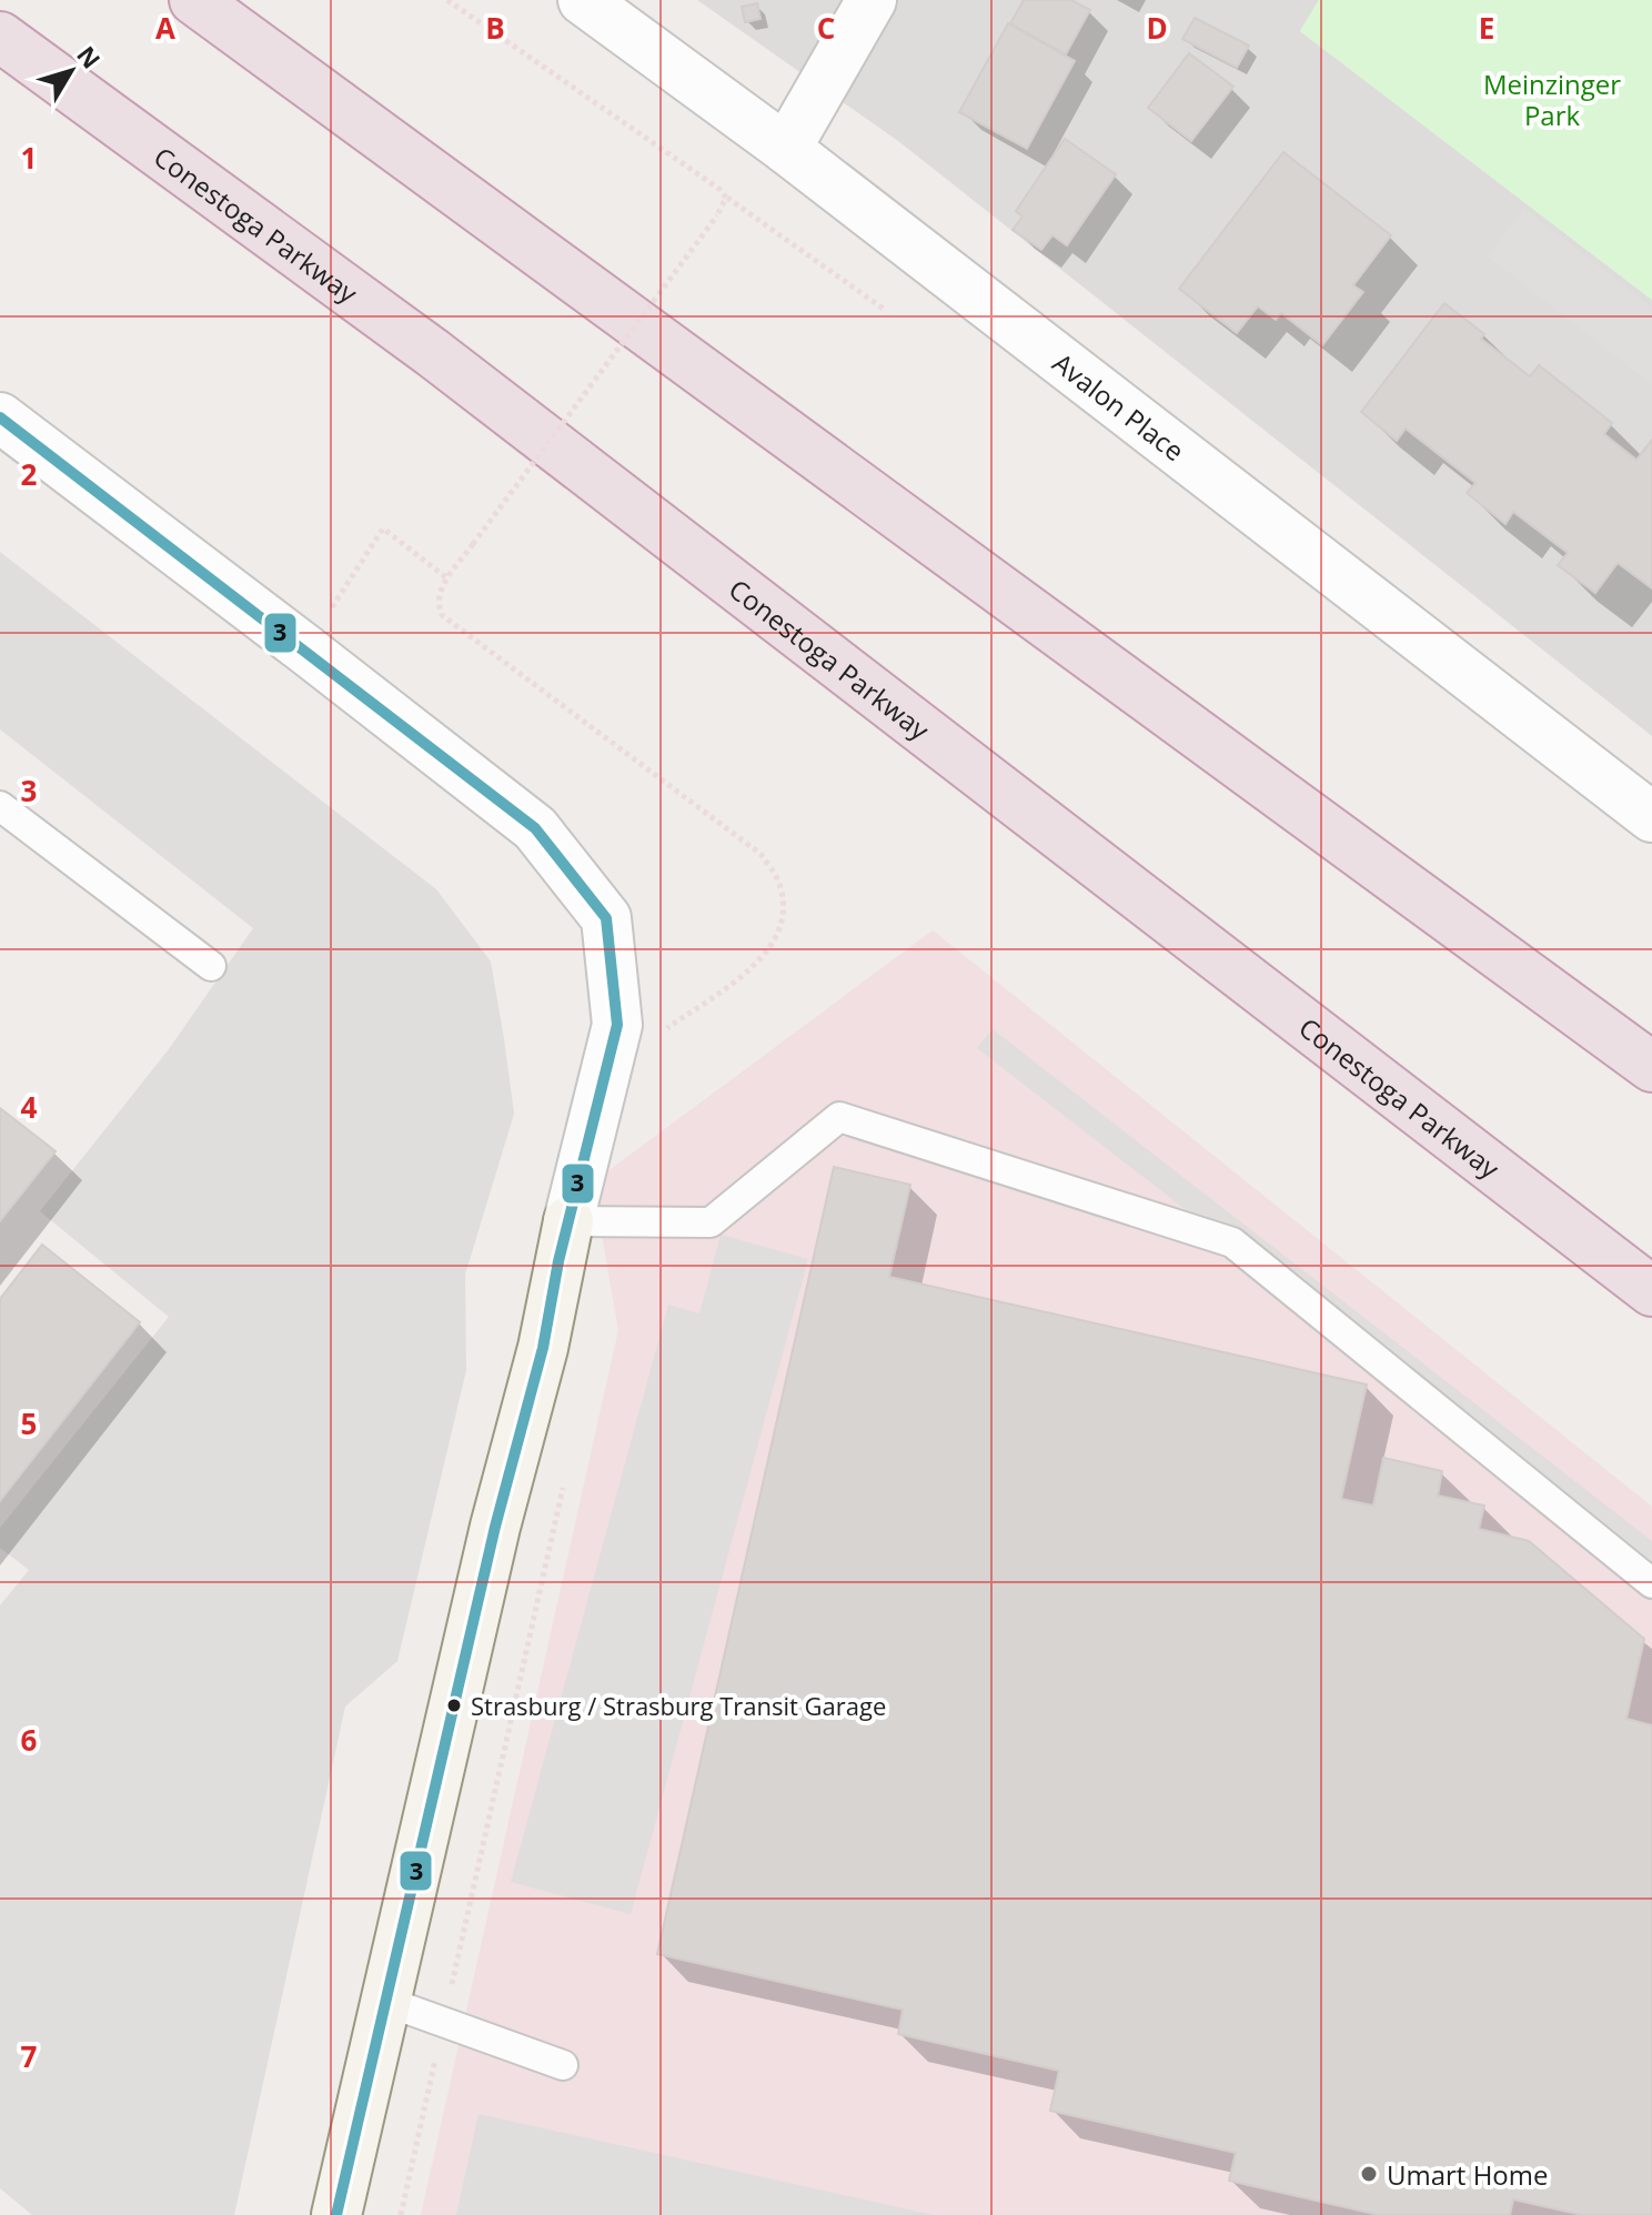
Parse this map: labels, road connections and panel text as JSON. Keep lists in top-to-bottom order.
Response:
{
  "streets": {
    "highway": ["Conestoga Parkway"],
    "street": ["Avalon Place"]
  },
  "parks": ["Meinzinger Park"],
  "places": ["Strasburg / Strasburg Transit Garage", "Umart Home"],
  "lines": ["transit line 3"],
  "north": "top right",
  "grid": {
    "columns": [
      "A",
      "B",
      "C",
      "D",
      "E"
    ],
    "rows": [
      "1",
      "2",
      "3",
      "4",
      "5",
      "6",
      "7"
    ]
  }
}
